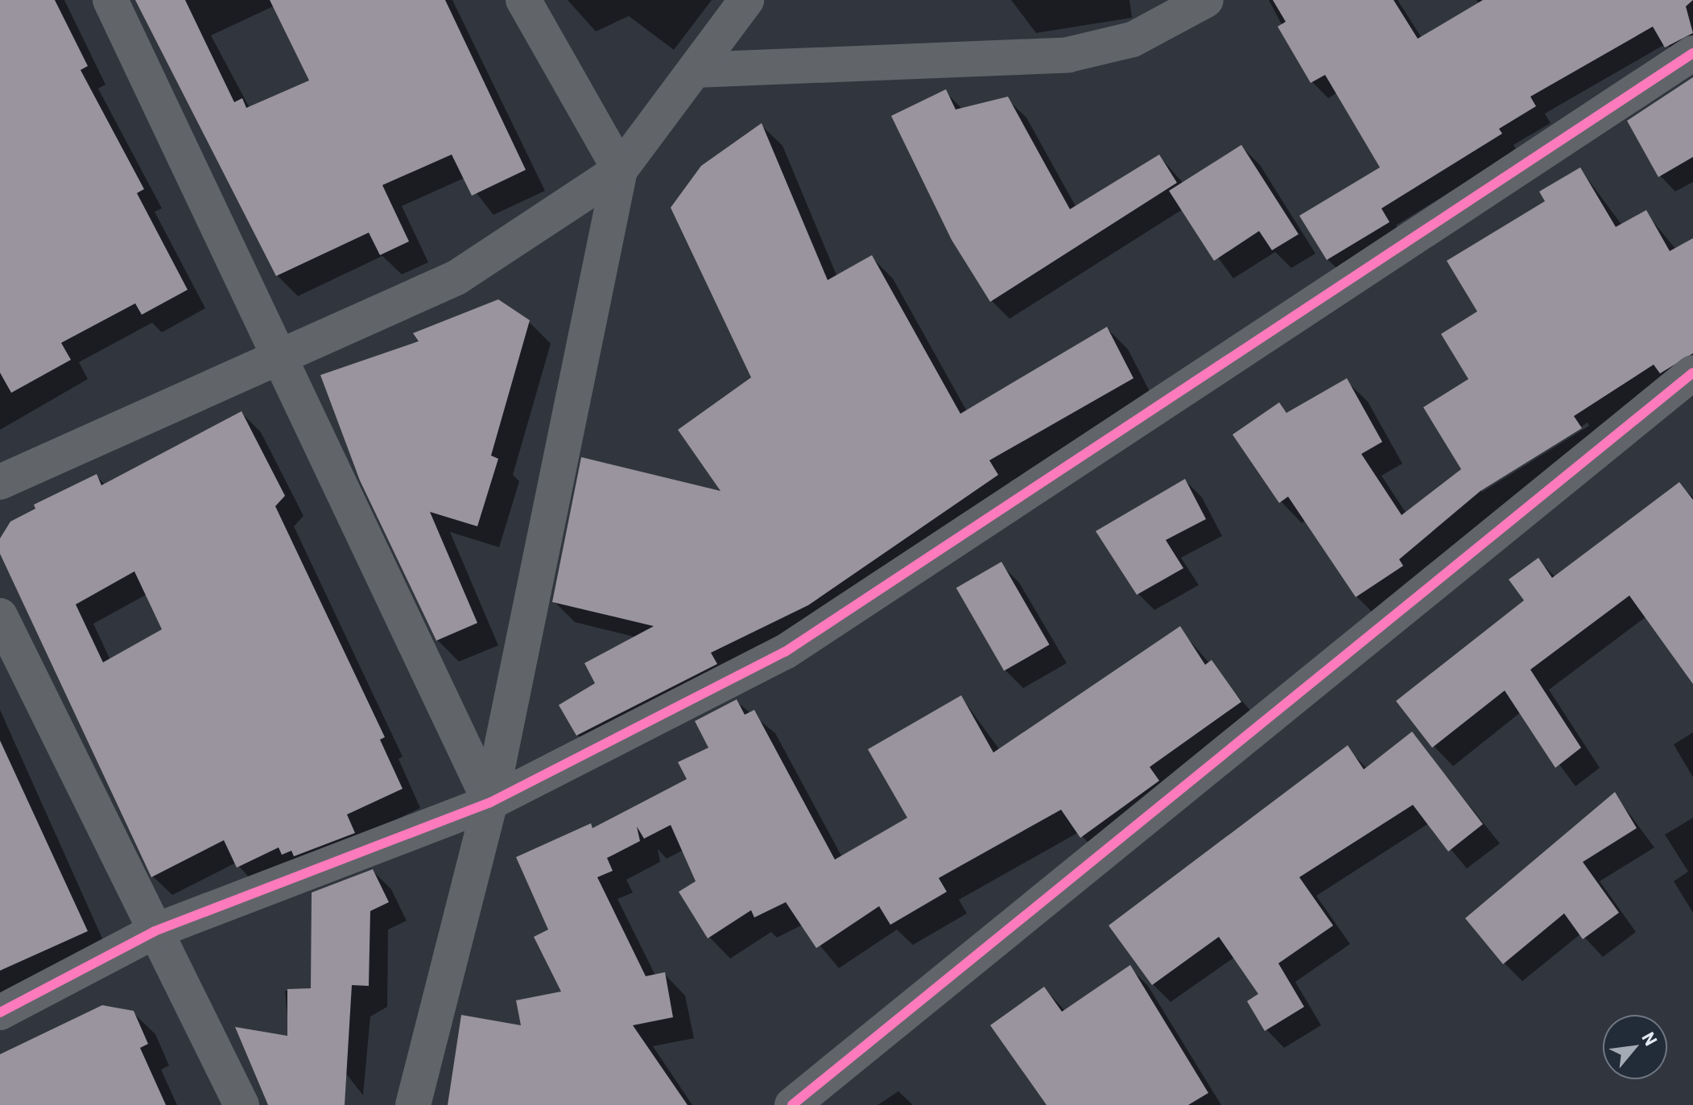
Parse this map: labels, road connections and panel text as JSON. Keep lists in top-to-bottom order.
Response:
{
  "north": "top right"
}
